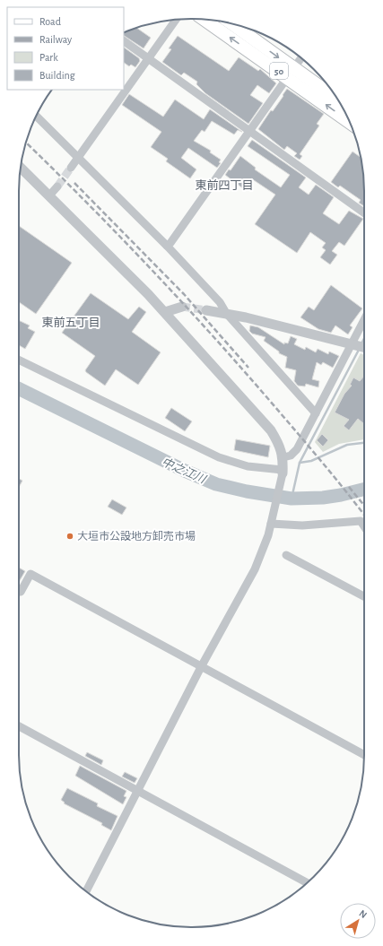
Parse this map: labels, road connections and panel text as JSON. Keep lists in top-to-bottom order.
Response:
{
  "streets": {
    "main road": ["50"]
  },
  "districts": ["東前四丁目", "東前五丁目"],
  "water": ["中之江川"],
  "places": ["大垣市公設地方卸売市場"],
  "legend": [
    "Road",
    "Railway",
    "Park",
    "Building"
  ],
  "north": "top right"
}
